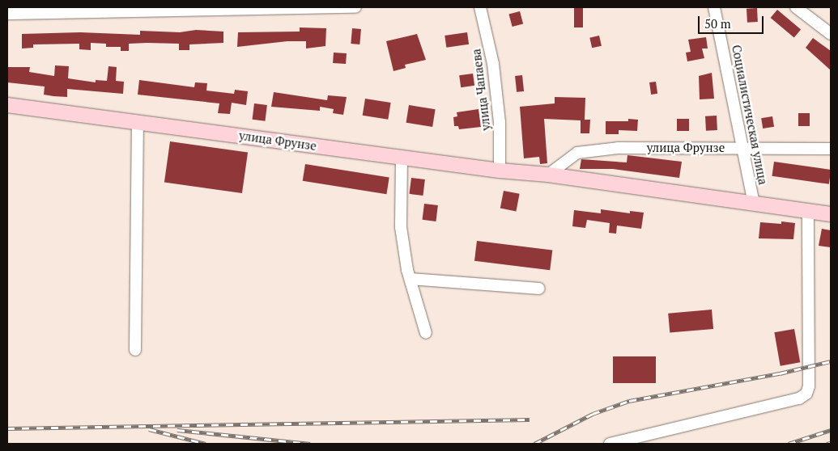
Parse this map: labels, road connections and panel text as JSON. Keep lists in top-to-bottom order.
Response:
{
  "streets": {
    "main road": ["улица Фрунзе"],
    "street": ["улица Чапаева", "Социалистическая улица"]
  },
  "crossings": [
    ["улица Чапаева", "улица Фрунзе"],
    ["Социалистическая улица", "улица Фрунзе"]
  ],
  "scale_bar": "50 m"
}
